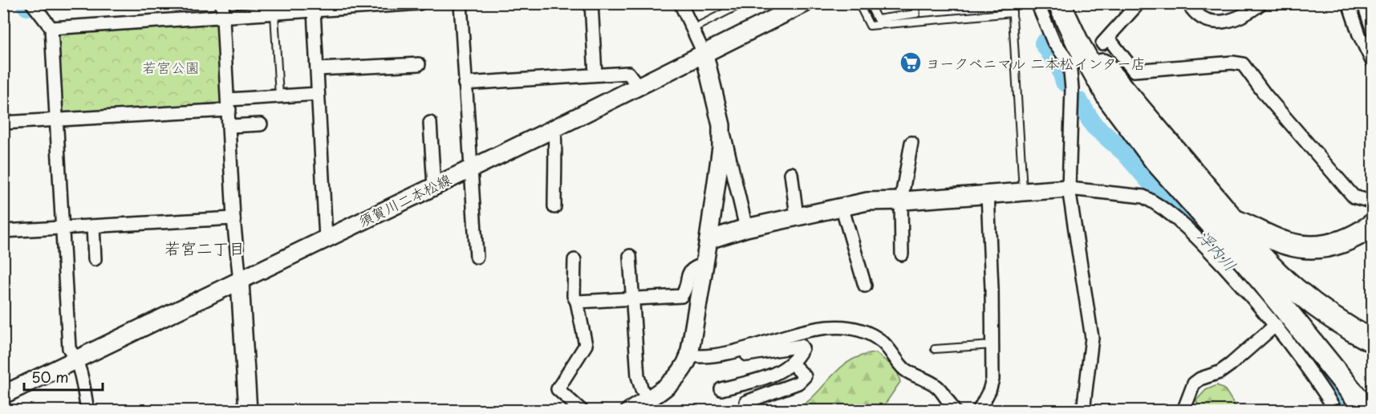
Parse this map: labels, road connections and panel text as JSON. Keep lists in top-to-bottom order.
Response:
{
  "streets": {
    "main road": ["須賀川二本松線"]
  },
  "districts": ["若宮二丁目"],
  "water": ["浮内川"],
  "parks": ["若宮公園"],
  "places": {
    "supermarket": ["ヨークベニマル 二本松インター店"]
  },
  "scale_bar": "50 m"
}
